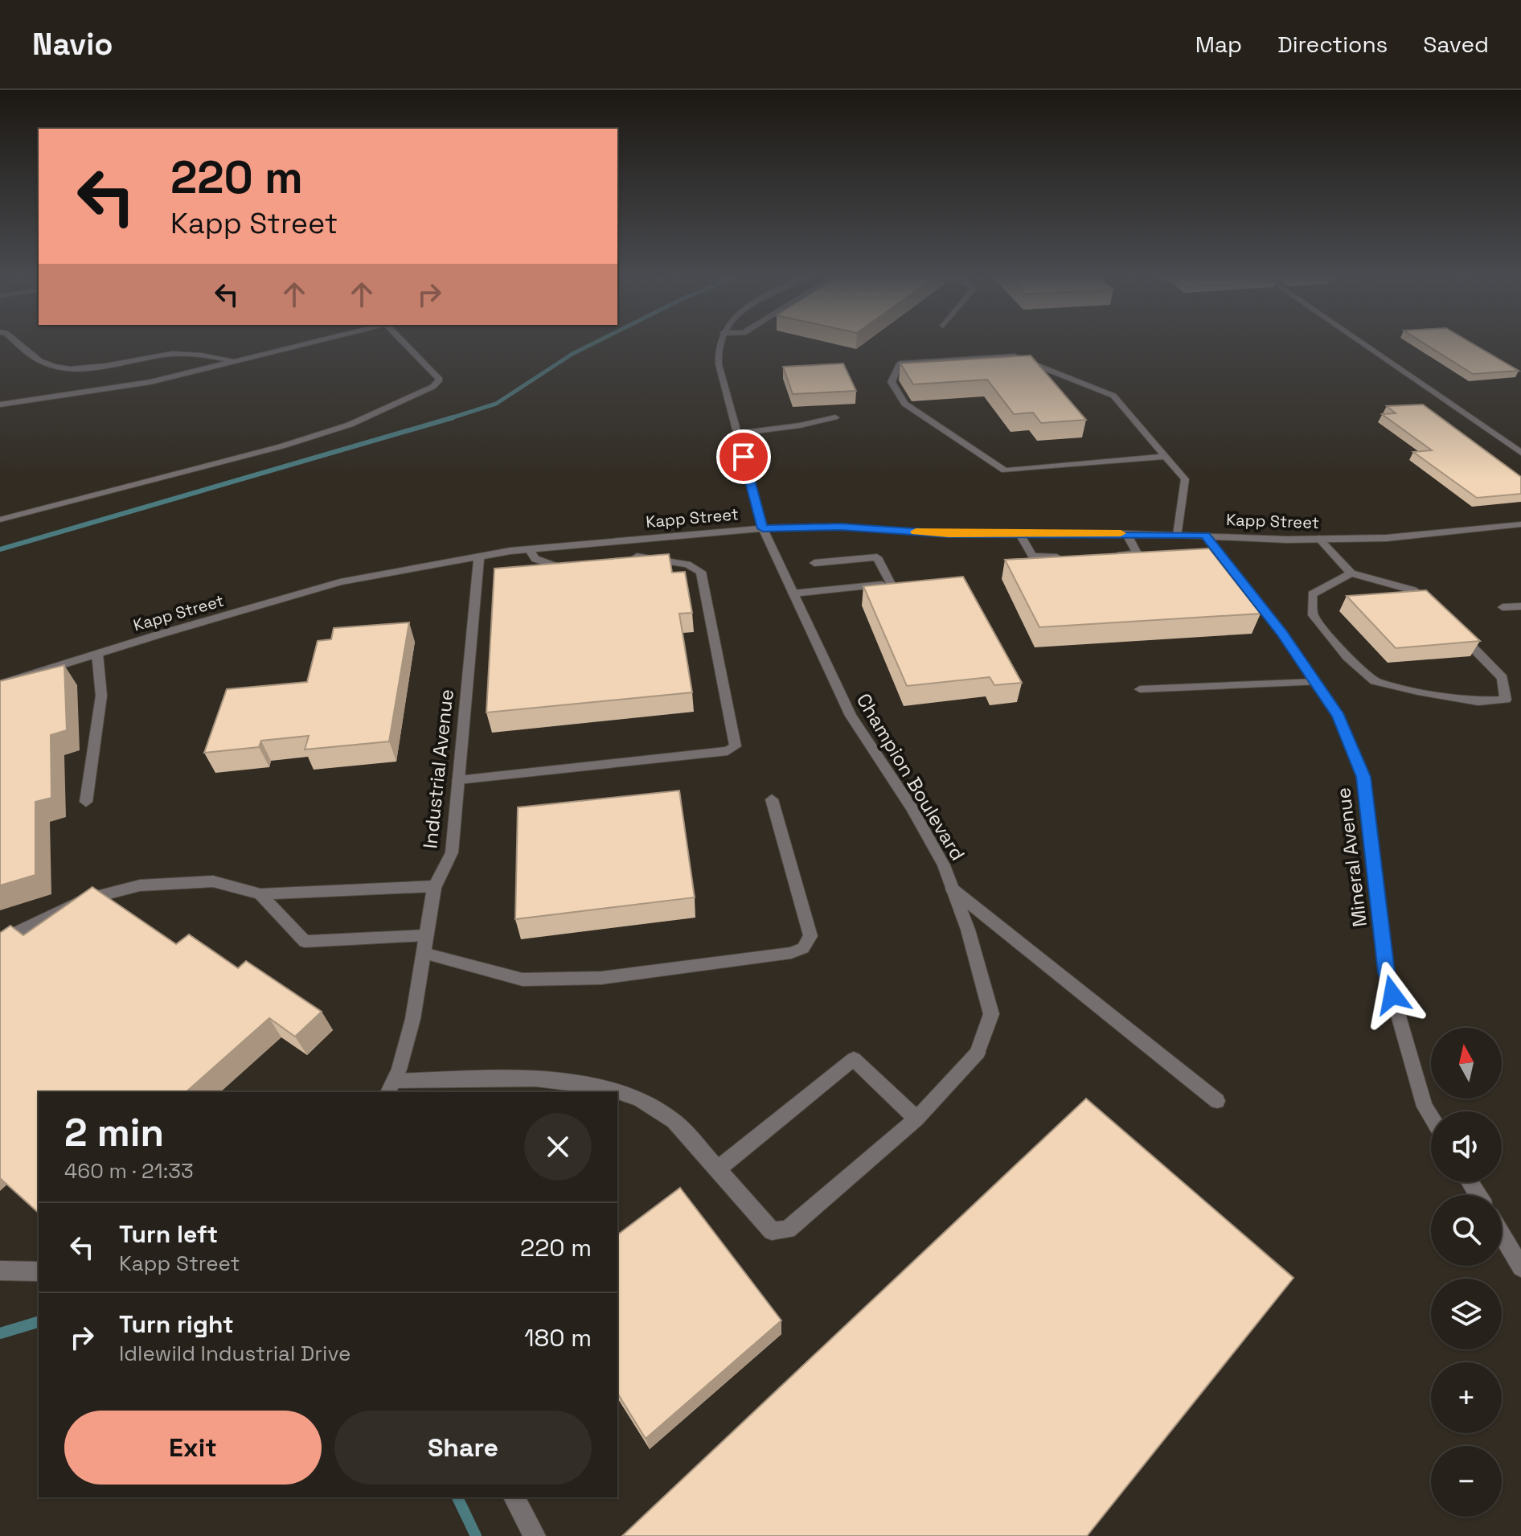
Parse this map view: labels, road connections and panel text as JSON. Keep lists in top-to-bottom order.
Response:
{
  "streets": {
    "street": [
      "Kapp Street",
      "Industrial Avenue",
      "Champion Boulevard",
      "Mineral Avenue"
    ]
  },
  "crossings": [
    ["Kapp Street", "Industrial Avenue"],
    ["Kapp Street", "Champion Boulevard"],
    ["Kapp Street", "Mineral Avenue"]
  ],
  "north": "top",
  "page": {
    "header": "Navio",
    "nav": ["Map", "Directions", "Saved"],
    "turn": ["220 m", "Kapp Street"],
    "map_buttons": ["+", "−"],
    "heading": ["2 min", "460 m · 21:33"],
    "list": [
      {
        "name": "Turn left",
        "note": "Kapp Street",
        "value": "220 m"
      },
      {
        "name": "Turn right",
        "note": "Idlewild Industrial Drive",
        "value": "180 m"
      }
    ],
    "buttons": ["Exit", "Share"]
  }
}
